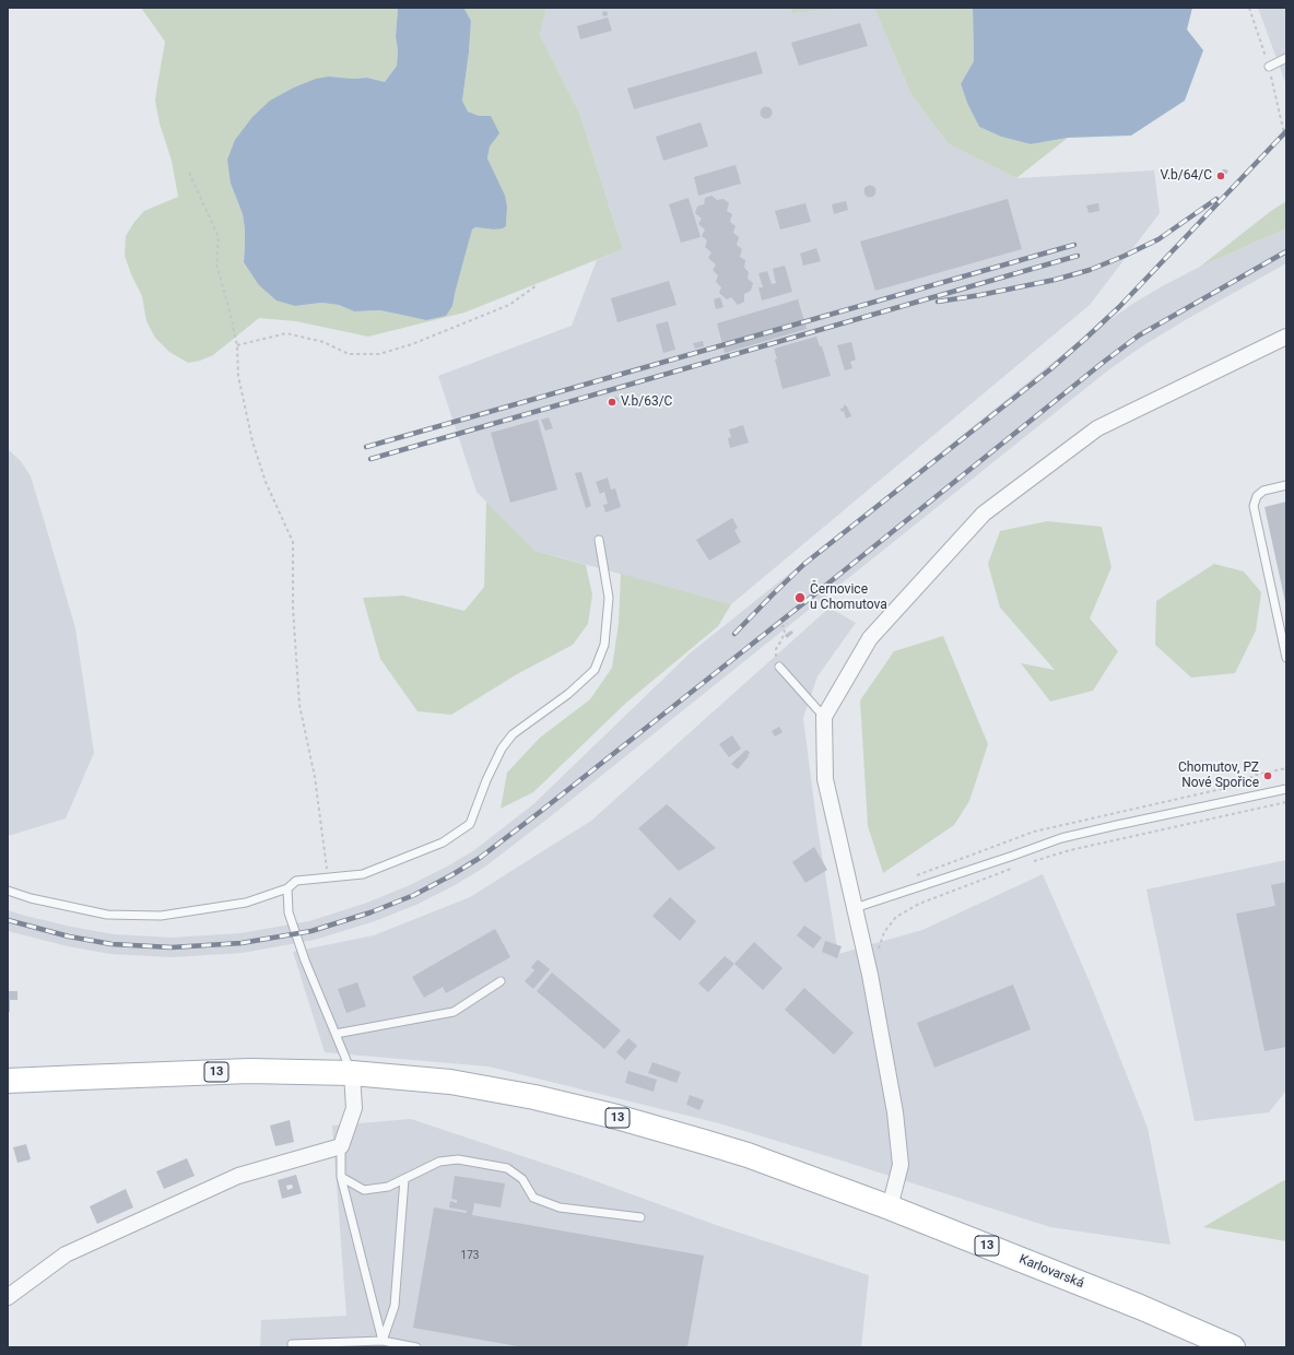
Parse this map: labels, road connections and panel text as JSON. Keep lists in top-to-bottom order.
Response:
{
  "streets": {
    "main road": ["13", "Karlovarská"]
  },
  "crossings": [
    ["13", "Karlovarská"]
  ],
  "places": [
    "V.b/64/C",
    "V.b/63/C",
    "Černovice u Chomutova",
    "Chomutov, PZ Nové Spořice"
  ],
  "house_numbers": ["173"]
}
